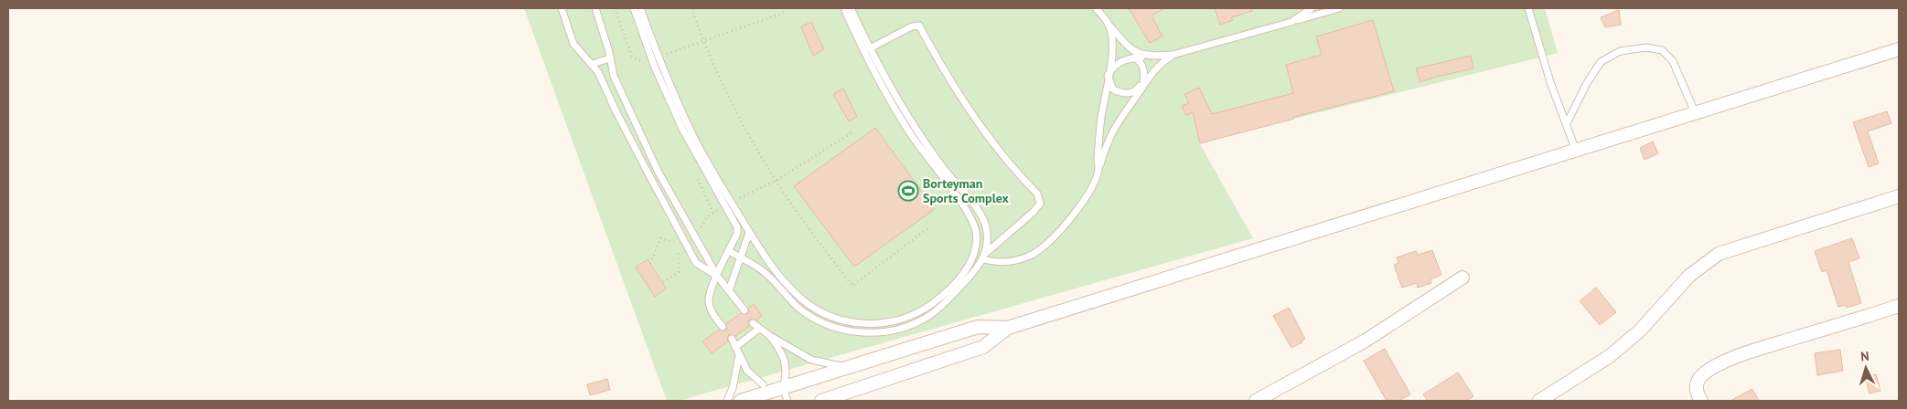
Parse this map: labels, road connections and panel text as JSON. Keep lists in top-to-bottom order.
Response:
{
  "places": {
    "sports": ["Borteyman Sports Complex"]
  },
  "north": "top"
}
